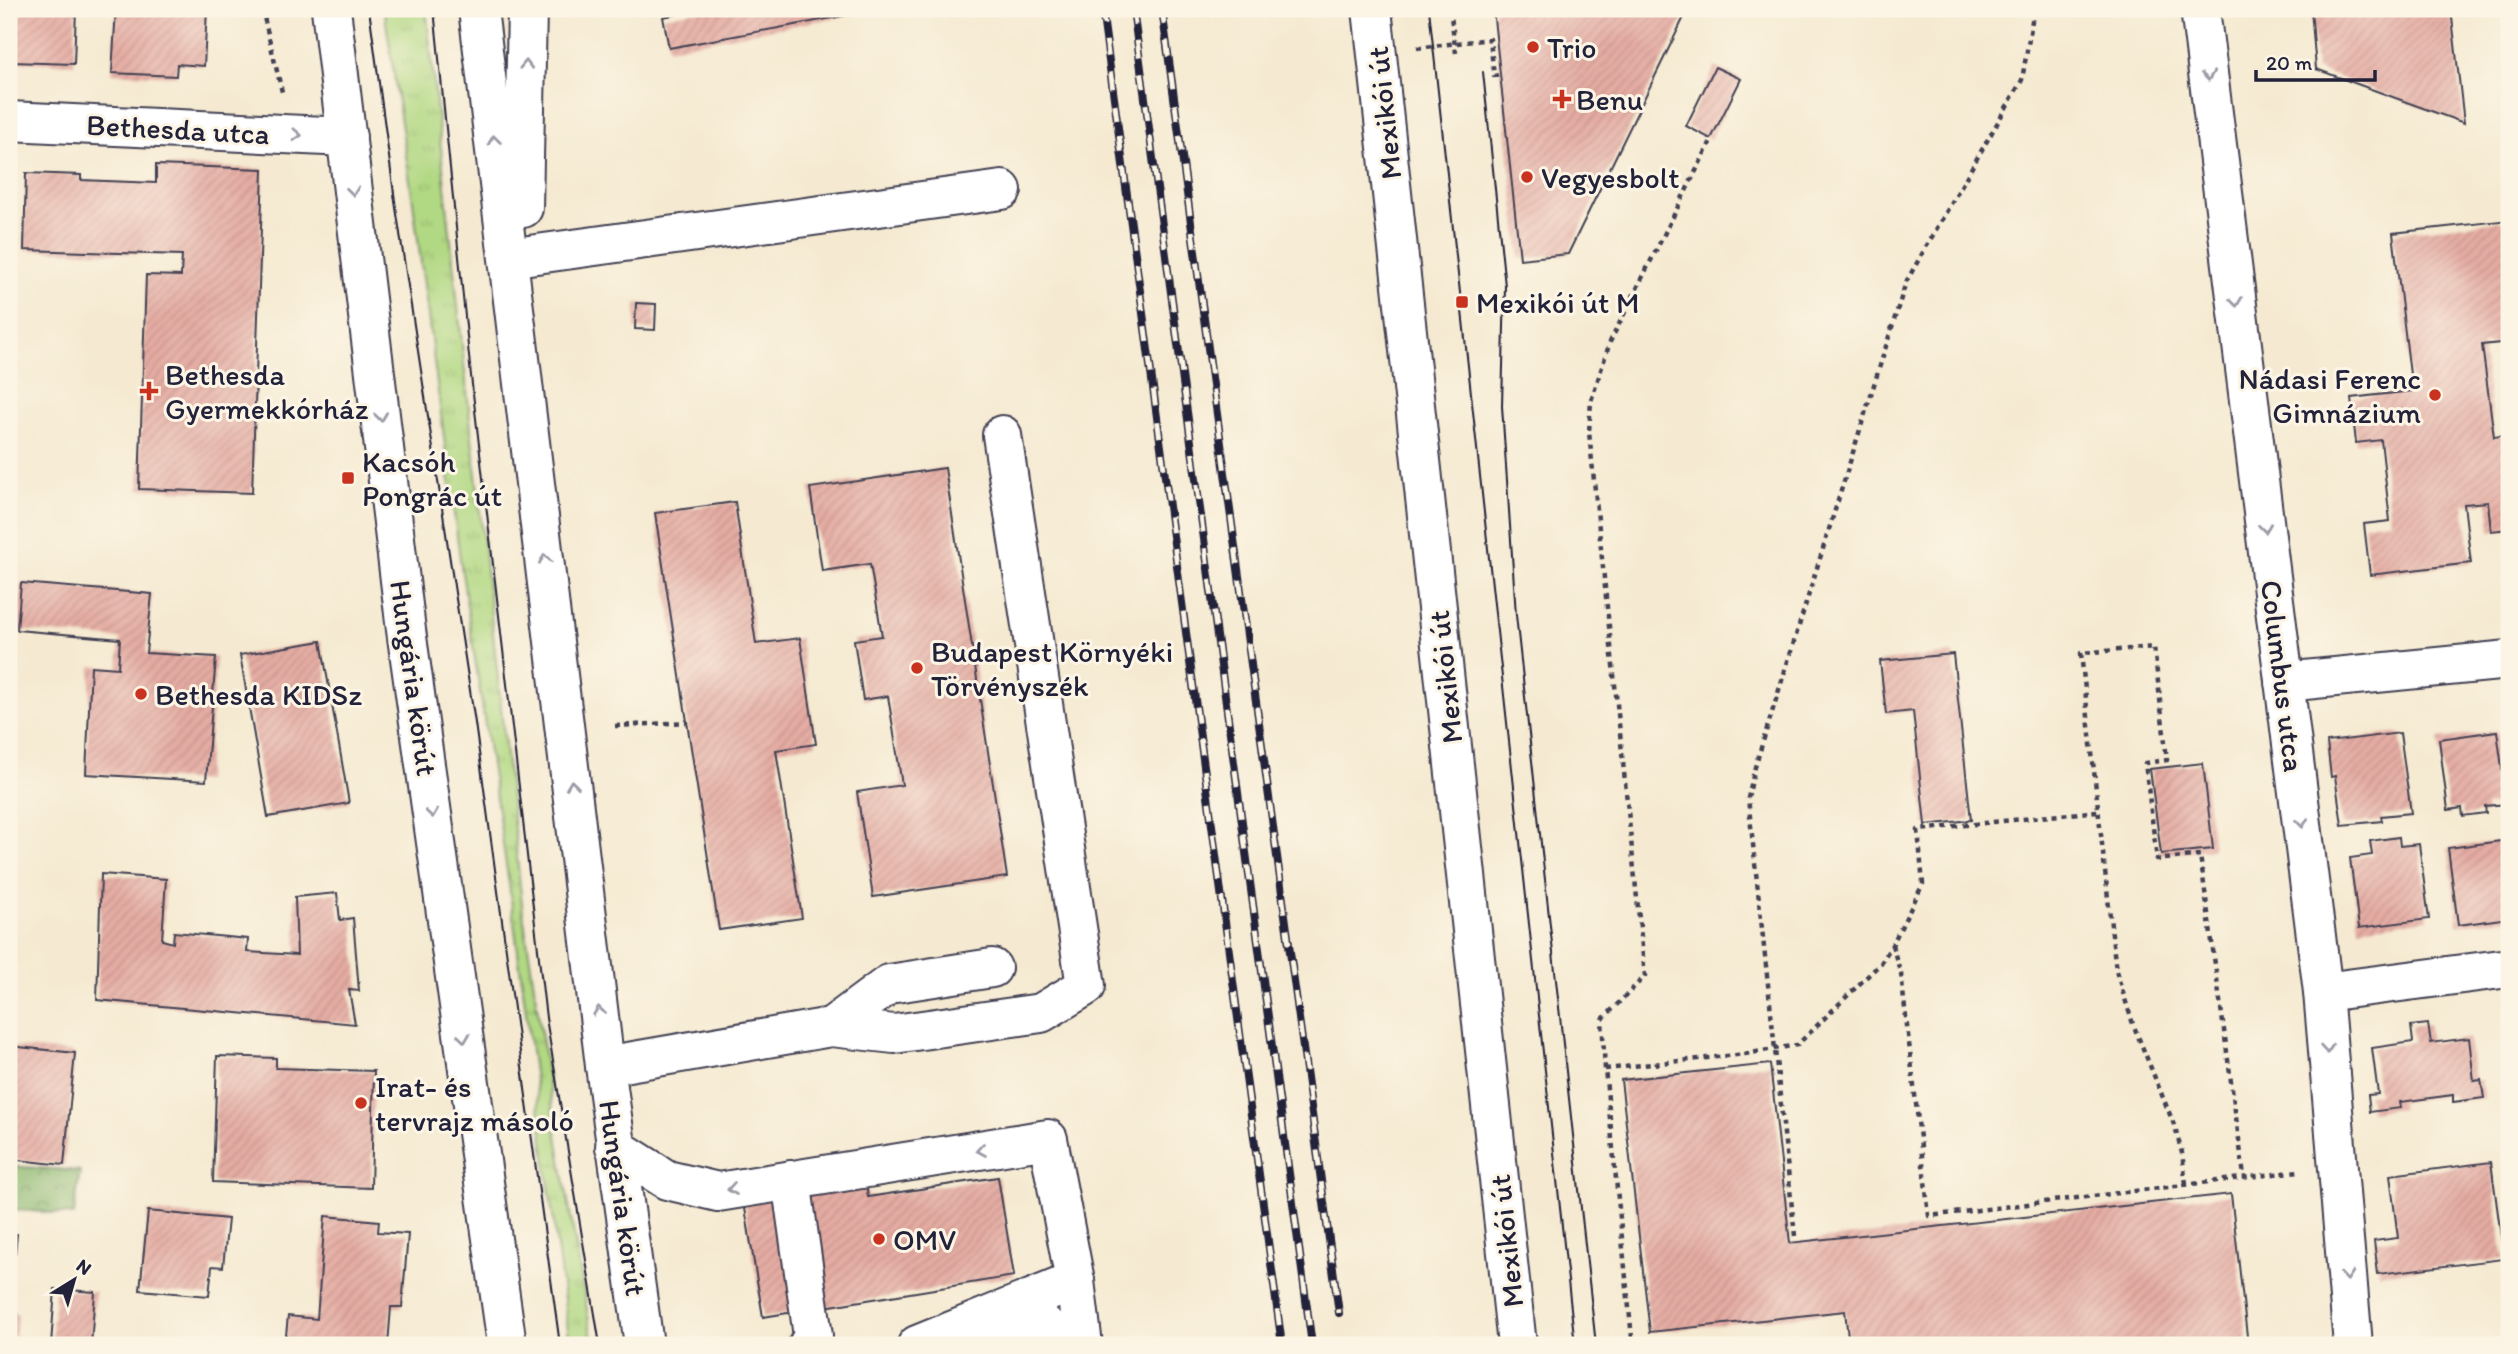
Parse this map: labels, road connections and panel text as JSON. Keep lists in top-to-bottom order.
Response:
{
  "streets": {
    "street": [
      "Mexikói út",
      "Bethesda utca",
      "Columbus utca",
      "Hungária körút"
    ]
  },
  "crossings": [
    ["Bethesda utca", "Hungária körút"]
  ],
  "one_way": ["Columbus utca"],
  "places": {
    "other": [
      "Trio",
      "Vegyesbolt",
      "Nádasi Ferenc Gimnázium",
      "Budapest Környéki Törvényszék",
      "Bethesda KIDSz",
      "Irat- és tervrajz másoló",
      "OMV"
    ],
    "health": ["Benu", "Bethesda Gyermekkórház"],
    "transit": ["Mexikói út M", "Kacsóh Pongrác út"]
  },
  "scale_bar": "20 m",
  "north": "top right"
}
